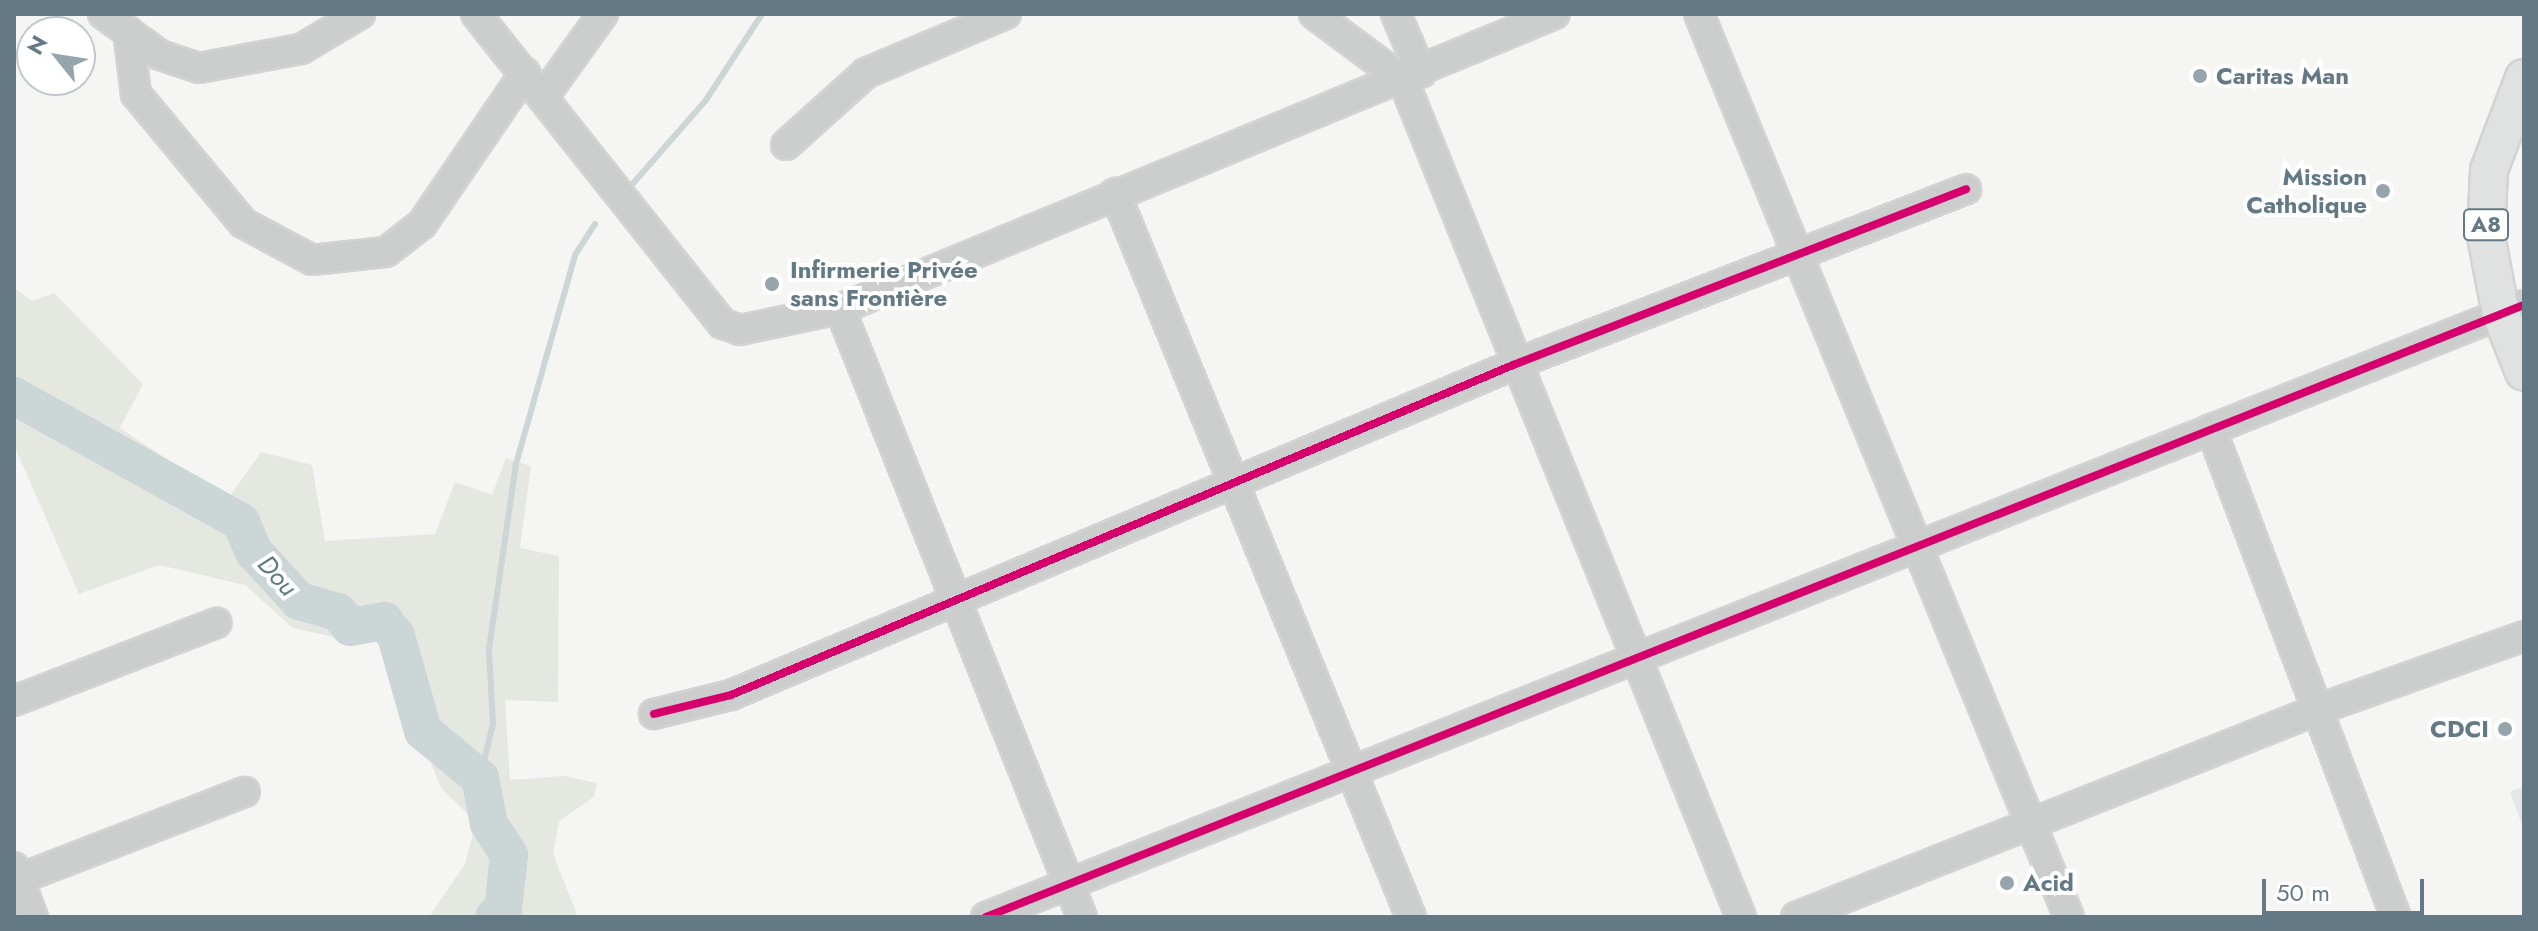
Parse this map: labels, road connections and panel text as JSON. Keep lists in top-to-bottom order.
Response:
{
  "streets": {
    "main road": ["A8"]
  },
  "water": ["Dou"],
  "places": [
    "Caritas Man",
    "Mission Catholique",
    "Infirmerie Privée sans Frontière",
    "CDCI",
    "Acid"
  ],
  "scale_bar": "50 m",
  "north": "top left"
}
